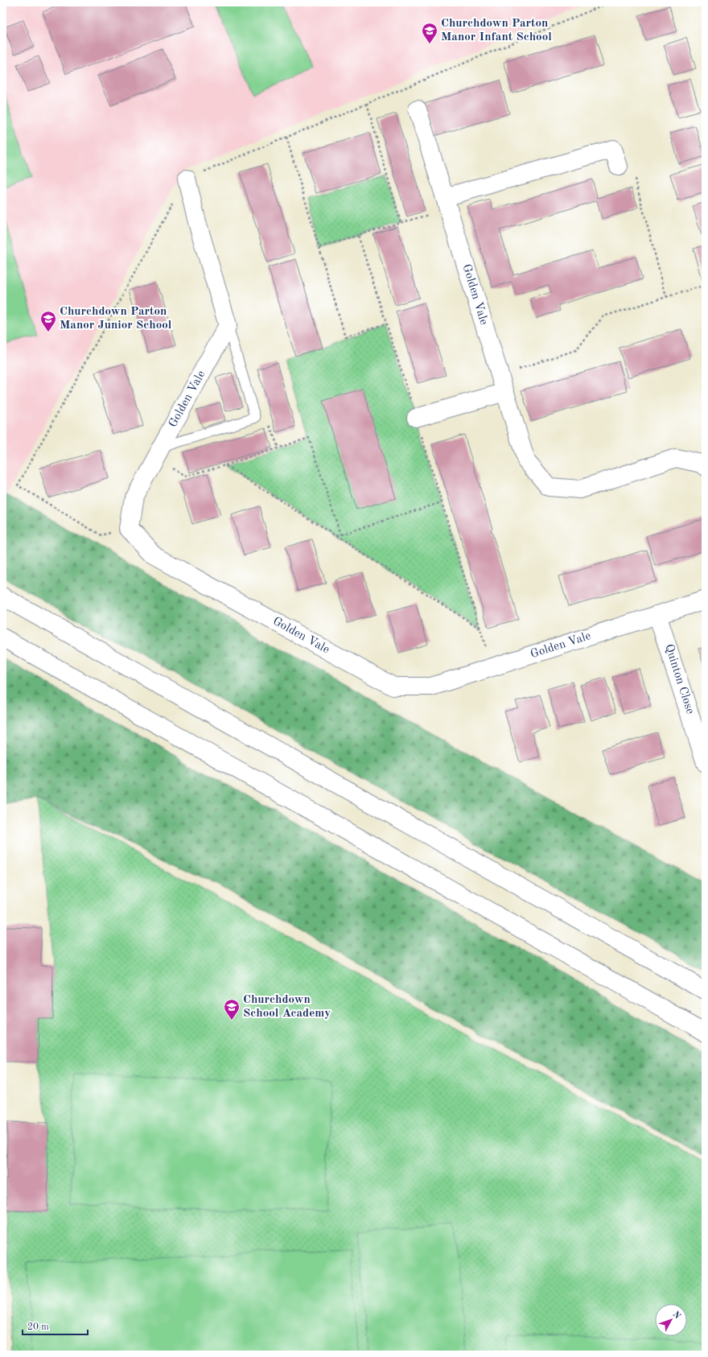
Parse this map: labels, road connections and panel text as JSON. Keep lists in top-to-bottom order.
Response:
{
  "streets": {
    "main road": ["Golden Vale", "Quinton Close"]
  },
  "crossings": [
    ["Golden Vale", "Quinton Close"]
  ],
  "places": {
    "school or university": ["Churchdown Parton Manor Infant School", "Churchdown Parton Manor Junior School", "Churchdown School Academy"]
  },
  "scale_bar": "20 m",
  "north": "top right"
}
